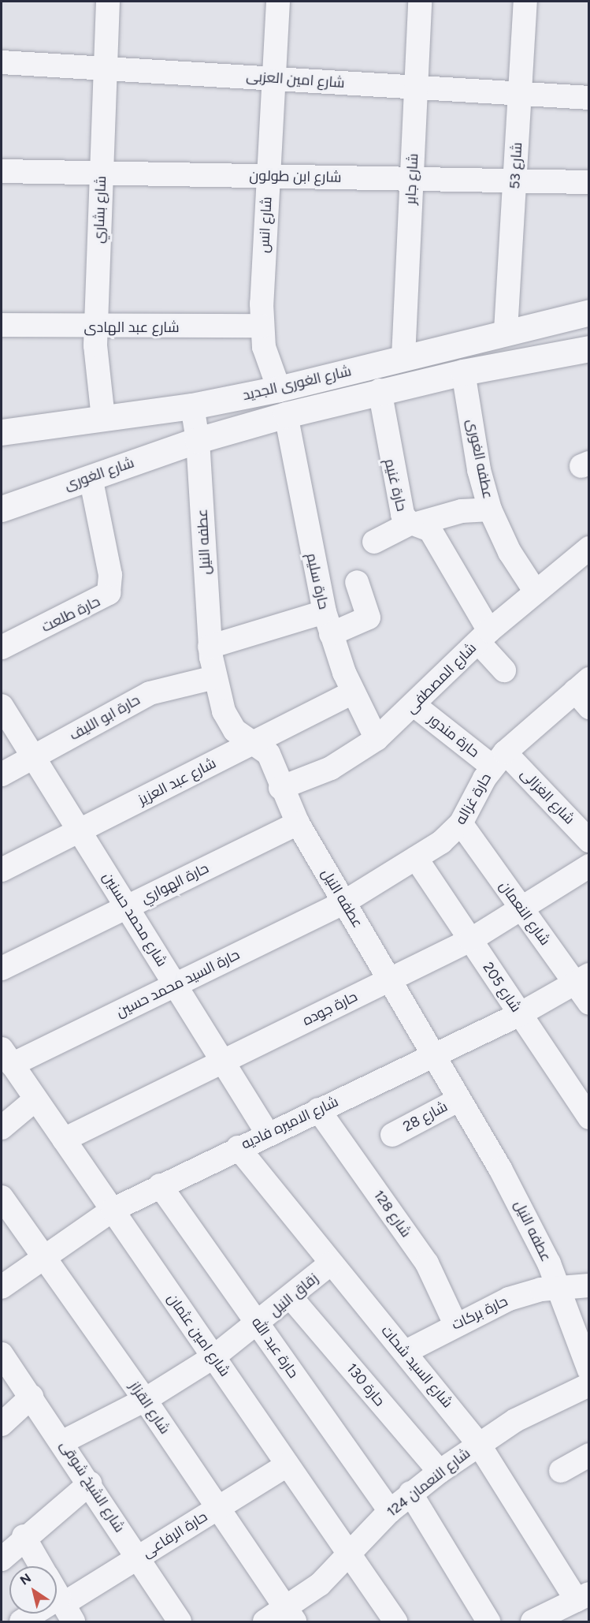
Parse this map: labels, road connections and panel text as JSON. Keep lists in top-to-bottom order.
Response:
{
  "streets": {
    "street": [
      "شارع امين العزبى",
      "شارع 53",
      "شارع ابن طولون",
      "شارع جابر",
      "شارع بشاري",
      "شارع انس",
      "شارع عبد الهادى",
      "شارع الغورى الجديد",
      "عطفه الغورى",
      "شارع الغورى",
      "حارة غنيم",
      "عطفه النيل",
      "حارة سليم",
      "حارة طلعت",
      "شارع المصطفى",
      "حارة ابو الليف",
      "حارة مندور",
      "شارع عبد العزيز",
      "شارع الغزالى",
      "حارة غزاله",
      "حارة الهواري",
      "شارع النعمان",
      "شارع محمد حسنين",
      "حارة السيد محمد حسين",
      "شارع 205",
      "حارة جوده",
      "شارع 28",
      "شارع الاميره فاديه",
      "شارع 128",
      "زقاق النيل",
      "حارة بركات",
      "شارع امين عثمان",
      "حارة عبد الله",
      "شارع السيد شحات",
      "حارة 130",
      "شارع القزاز",
      "شارع النعمان 124",
      "شارع الشيخ شوقى",
      "حارة الرفاعى"
    ]
  },
  "crossings": [
    ["شارع امين العزبى", "شارع 53"],
    ["شارع امين العزبى", "شارع جابر"],
    ["شارع امين العزبى", "شارع بشاري"],
    ["شارع امين العزبى", "شارع انس"],
    ["شارع 53", "شارع ابن طولون"],
    ["شارع 53", "شارع الغورى الجديد"],
    ["شارع ابن طولون", "شارع جابر"],
    ["شارع ابن طولون", "شارع بشاري"],
    ["شارع ابن طولون", "شارع انس"],
    ["شارع جابر", "شارع الغورى الجديد"],
    ["شارع بشاري", "شارع عبد الهادى"],
    ["شارع بشاري", "شارع الغورى الجديد"],
    ["شارع انس", "شارع عبد الهادى"],
    ["شارع انس", "شارع الغورى الجديد"],
    ["شارع الغورى الجديد", "عطفه الغورى"],
    ["شارع الغورى الجديد", "شارع الغورى"],
    ["شارع الغورى الجديد", "حارة غنيم"],
    ["شارع الغورى الجديد", "عطفه النيل"],
    ["شارع الغورى الجديد", "حارة سليم"],
    ["عطفه الغورى", "شارع المصطفى"],
    ["شارع الغورى", "عطفه النيل"],
    ["شارع الغورى", "حارة طلعت"],
    ["حارة غنيم", "شارع المصطفى"],
    ["عطفه النيل", "شارع المصطفى"],
    ["عطفه النيل", "حارة ابو الليف"],
    ["عطفه النيل", "شارع عبد العزيز"],
    ["عطفه النيل", "حارة غزاله"],
    ["عطفه النيل", "حارة الهواري"],
    ["عطفه النيل", "حارة السيد محمد حسين"],
    ["عطفه النيل", "حارة جوده"],
    ["عطفه النيل", "شارع 28"],
    ["عطفه النيل", "شارع الاميره فاديه"],
    ["عطفه النيل", "حارة بركات"],
    ["حارة سليم", "شارع المصطفى"],
    ["حارة سليم", "شارع عبد العزيز"],
    ["شارع المصطفى", "حارة مندور"],
    ["حارة ابو الليف", "شارع محمد حسنين"],
    ["حارة مندور", "شارع الغزالى"],
    ["حارة مندور", "حارة غزاله"],
    ["شارع عبد العزيز", "شارع محمد حسنين"],
    ["شارع الغزالى", "حارة غزاله"],
    ["حارة غزاله", "شارع النعمان"],
    ["حارة غزاله", "حارة السيد محمد حسين"],
    ["حارة غزاله", "شارع 205"],
    ["حارة الهواري", "شارع محمد حسنين"],
    ["شارع النعمان", "حارة جوده"],
    ["شارع النعمان", "شارع الاميره فاديه"],
    ["شارع محمد حسنين", "حارة السيد محمد حسين"],
    ["شارع محمد حسنين", "حارة جوده"],
    ["شارع محمد حسنين", "شارع الاميره فاديه"],
    ["حارة السيد محمد حسين", "شارع امين عثمان"],
    ["شارع 205", "حارة جوده"],
    ["شارع 205", "شارع الاميره فاديه"],
    ["حارة جوده", "شارع امين عثمان"],
    ["شارع الاميره فاديه", "شارع 128"],
    ["شارع الاميره فاديه", "شارع امين عثمان"],
    ["شارع الاميره فاديه", "حارة عبد الله"],
    ["شارع الاميره فاديه", "شارع السيد شحات"],
    ["شارع الاميره فاديه", "شارع القزاز"],
    ["شارع 128", "حارة بركات"],
    ["زقاق النيل", "شارع امين عثمان"],
    ["زقاق النيل", "حارة عبد الله"],
    ["زقاق النيل", "شارع السيد شحات"],
    ["زقاق النيل", "حارة 130"],
    ["زقاق النيل", "شارع القزاز"],
    ["زقاق النيل", "شارع الشيخ شوقى"],
    ["حارة بركات", "شارع السيد شحات"],
    ["شارع امين عثمان", "شارع النعمان 124"],
    ["شارع امين عثمان", "حارة الرفاعى"],
    ["حارة عبد الله", "شارع النعمان 124"],
    ["شارع السيد شحات", "شارع النعمان 124"],
    ["حارة 130", "شارع النعمان 124"],
    ["شارع القزاز", "شارع النعمان 124"],
    ["شارع القزاز", "حارة الرفاعى"],
    ["شارع الشيخ شوقى", "حارة الرفاعى"]
  ],
  "north": "top left"
}
